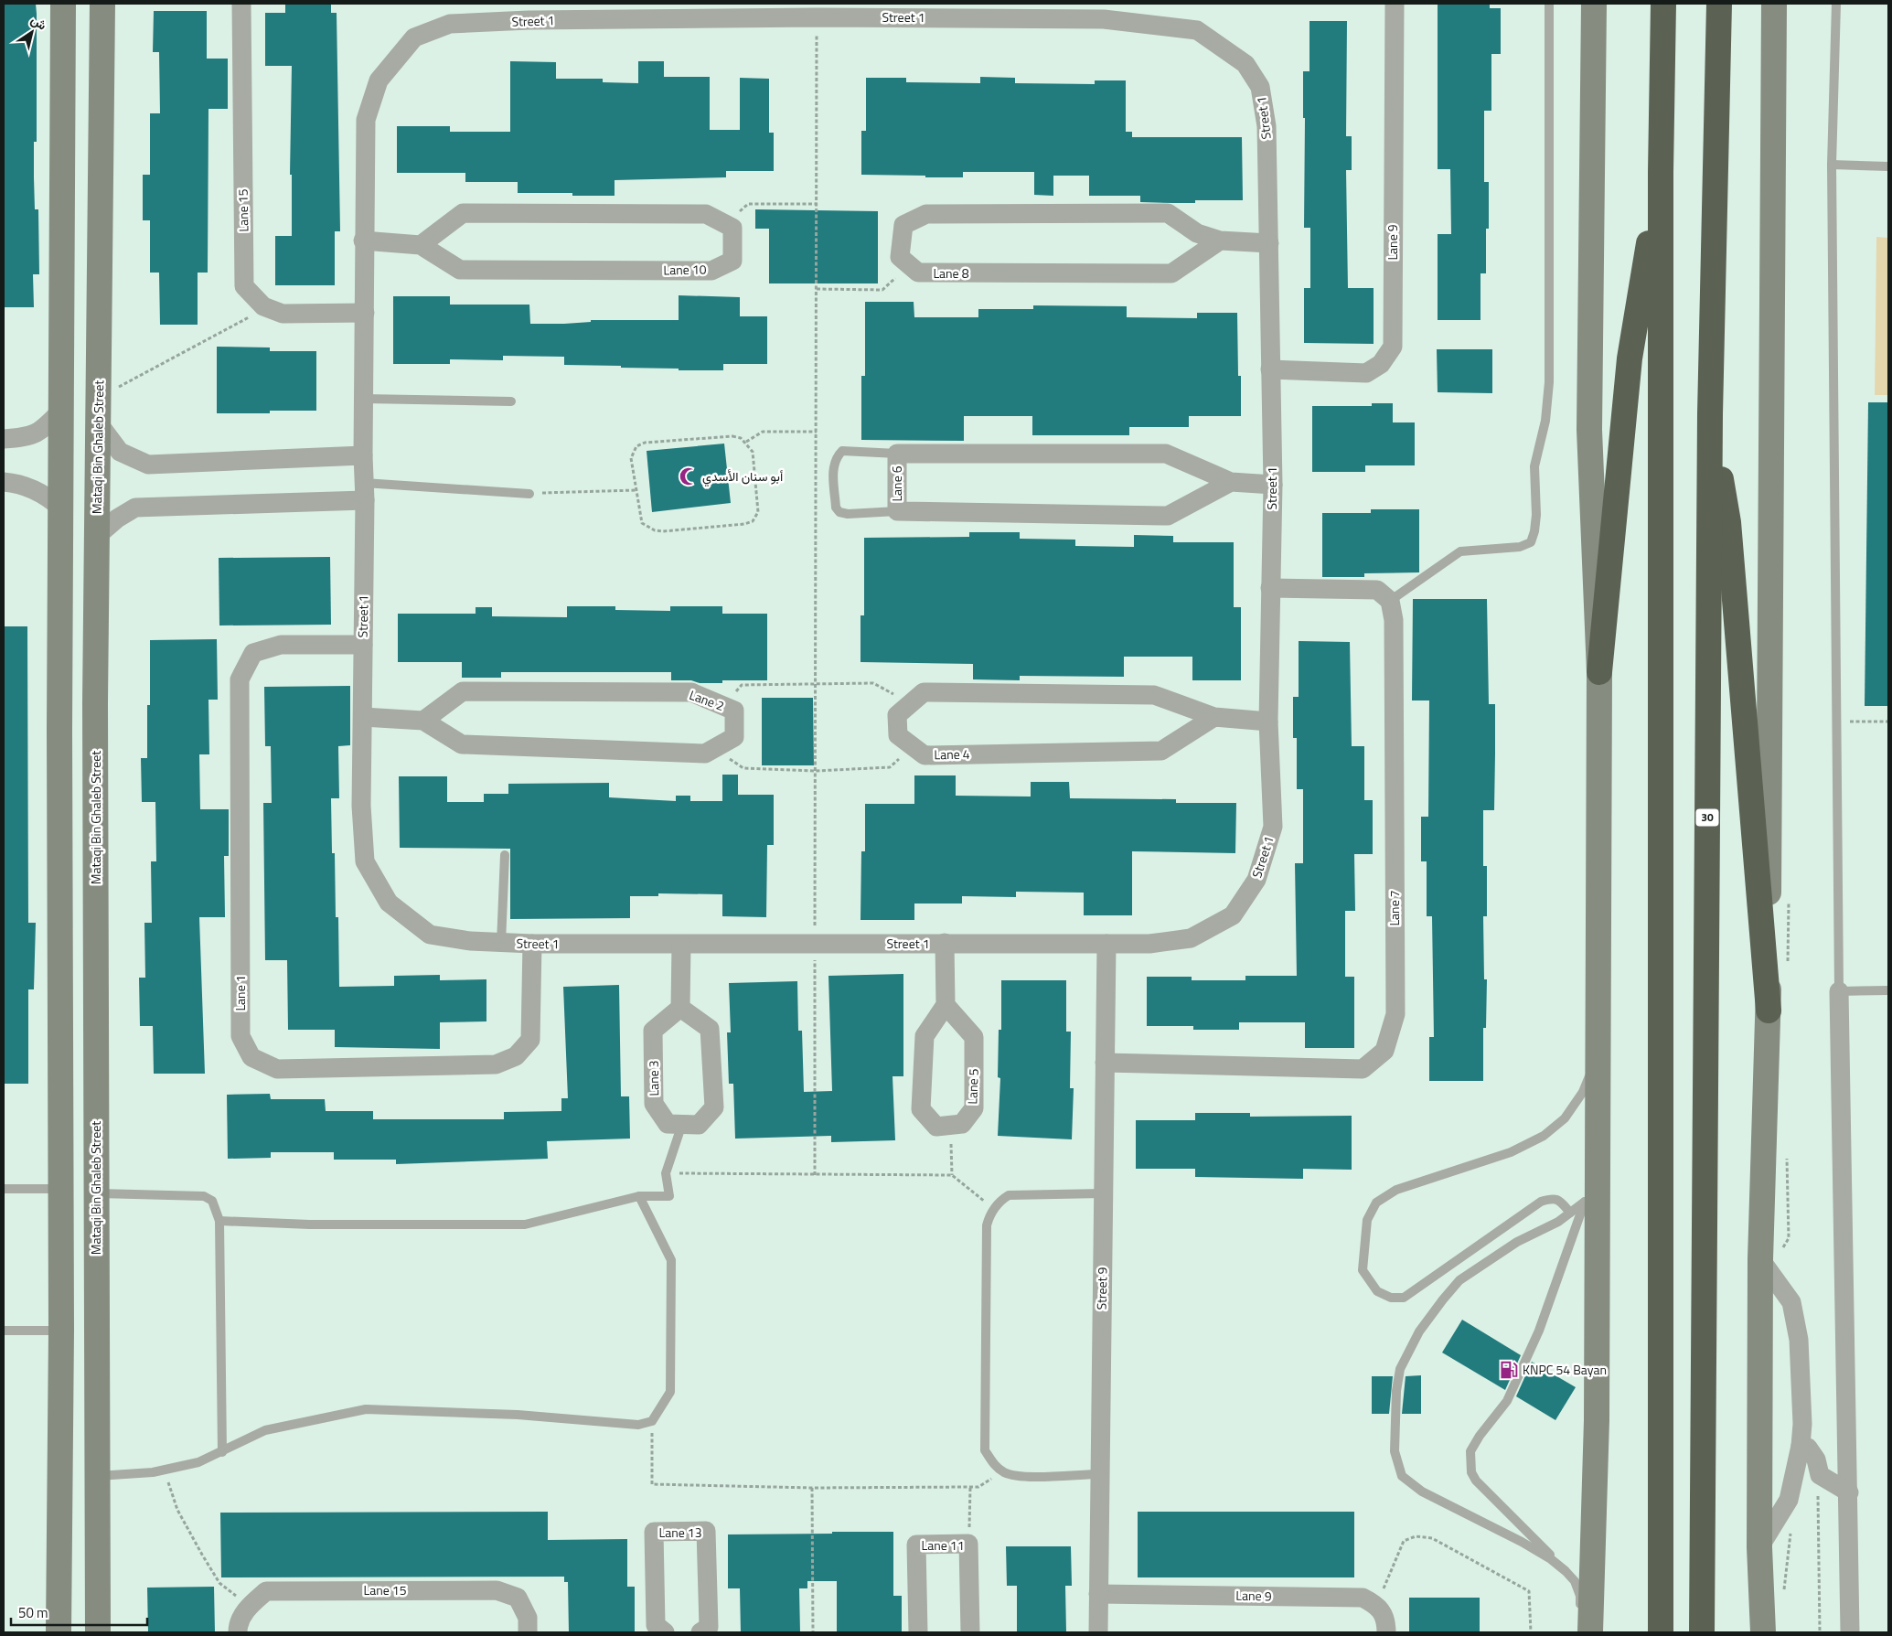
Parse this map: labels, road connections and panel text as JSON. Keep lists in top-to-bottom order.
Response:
{
  "streets": {
    "highway": ["30"],
    "street": [
      "Street 1",
      "Lane 15",
      "Lane 9",
      "Lane 10",
      "Lane 8",
      "Mataqi Bin Ghaleb Street",
      "Lane 6",
      "Lane 2",
      "Lane 4",
      "Lane 7",
      "Lane 1",
      "Lane 3",
      "Lane 5",
      "Street 9",
      "Lane 13",
      "Lane 11"
    ]
  },
  "crossings": [
    ["Street 1", "Lane 15"],
    ["Street 1", "Lane 9"],
    ["Street 1", "Lane 10"],
    ["Street 1", "Lane 6"],
    ["Street 1", "Lane 2"],
    ["Street 1", "Lane 4"],
    ["Street 1", "Lane 1"],
    ["Street 1", "Street 9"],
    ["Lane 9", "Street 9"],
    ["Lane 7", "Street 9"]
  ],
  "places": {
    "mosque": ["أبو سنان الأسدي"],
    "fuel station": ["KNPC 54 Bayan"]
  },
  "scale_bar": "50 m",
  "north": "top right"
}
